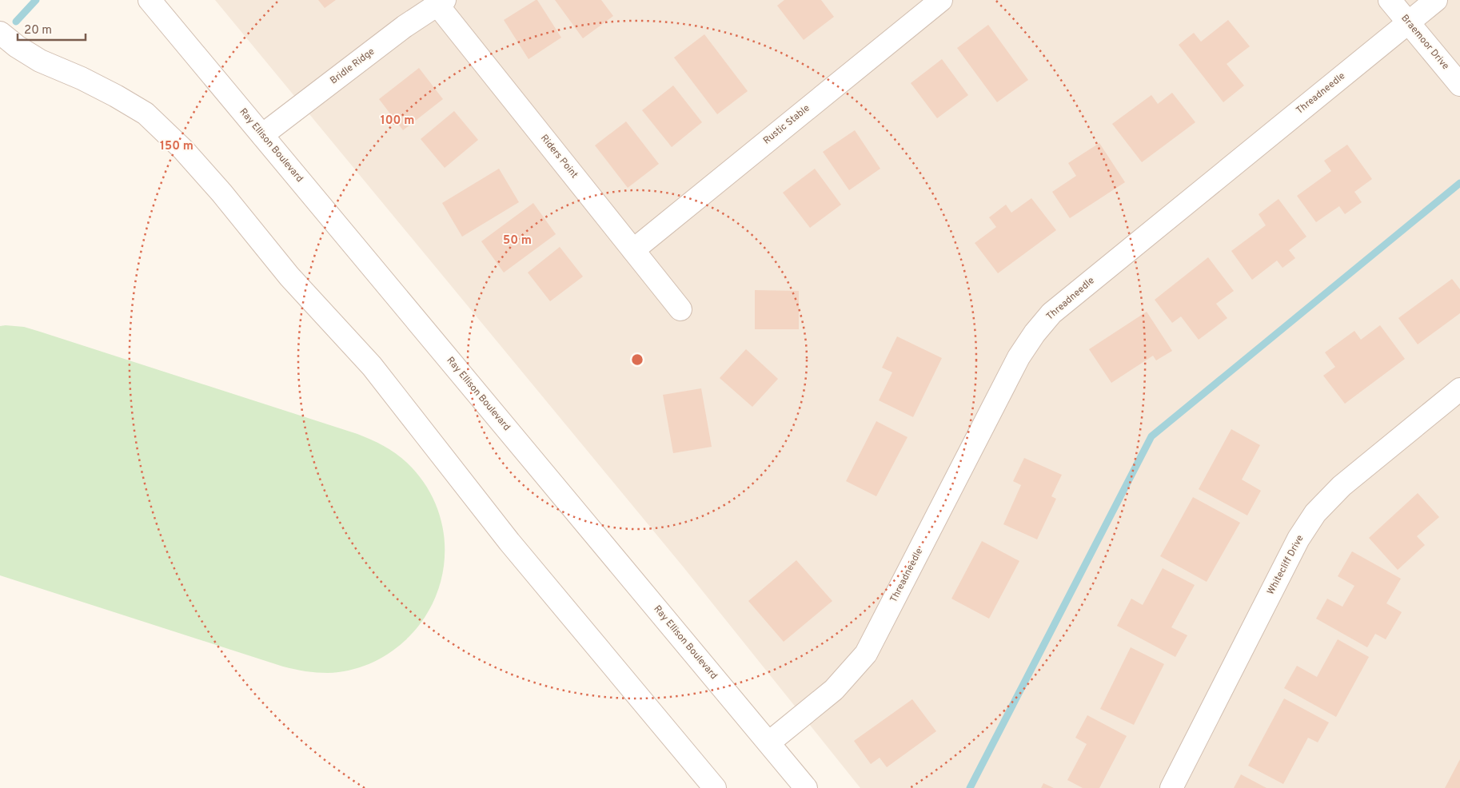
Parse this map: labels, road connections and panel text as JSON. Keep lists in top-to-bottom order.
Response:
{
  "streets": {
    "street": [
      "Braemoor Drive",
      "Bridle Ridge",
      "Threadneedle",
      "Rustic Stable",
      "Ray Ellison Boulevard",
      "Riders Point",
      "Whitecliff Drive"
    ]
  },
  "crossings": [
    ["Braemoor Drive", "Threadneedle"],
    ["Bridle Ridge", "Ray Ellison Boulevard"],
    ["Bridle Ridge", "Riders Point"],
    ["Threadneedle", "Ray Ellison Boulevard"],
    ["Rustic Stable", "Riders Point"]
  ],
  "scale_bar": "20 m",
  "rings": ["100 m", "150 m", "50 m"]
}
